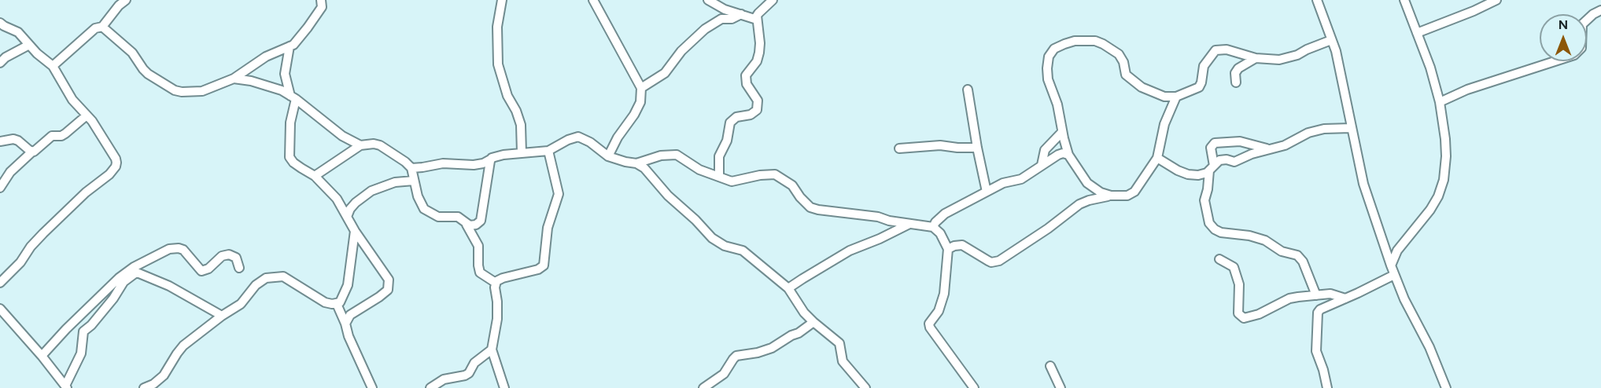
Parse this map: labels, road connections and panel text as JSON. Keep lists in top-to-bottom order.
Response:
{
  "north": "top"
}
